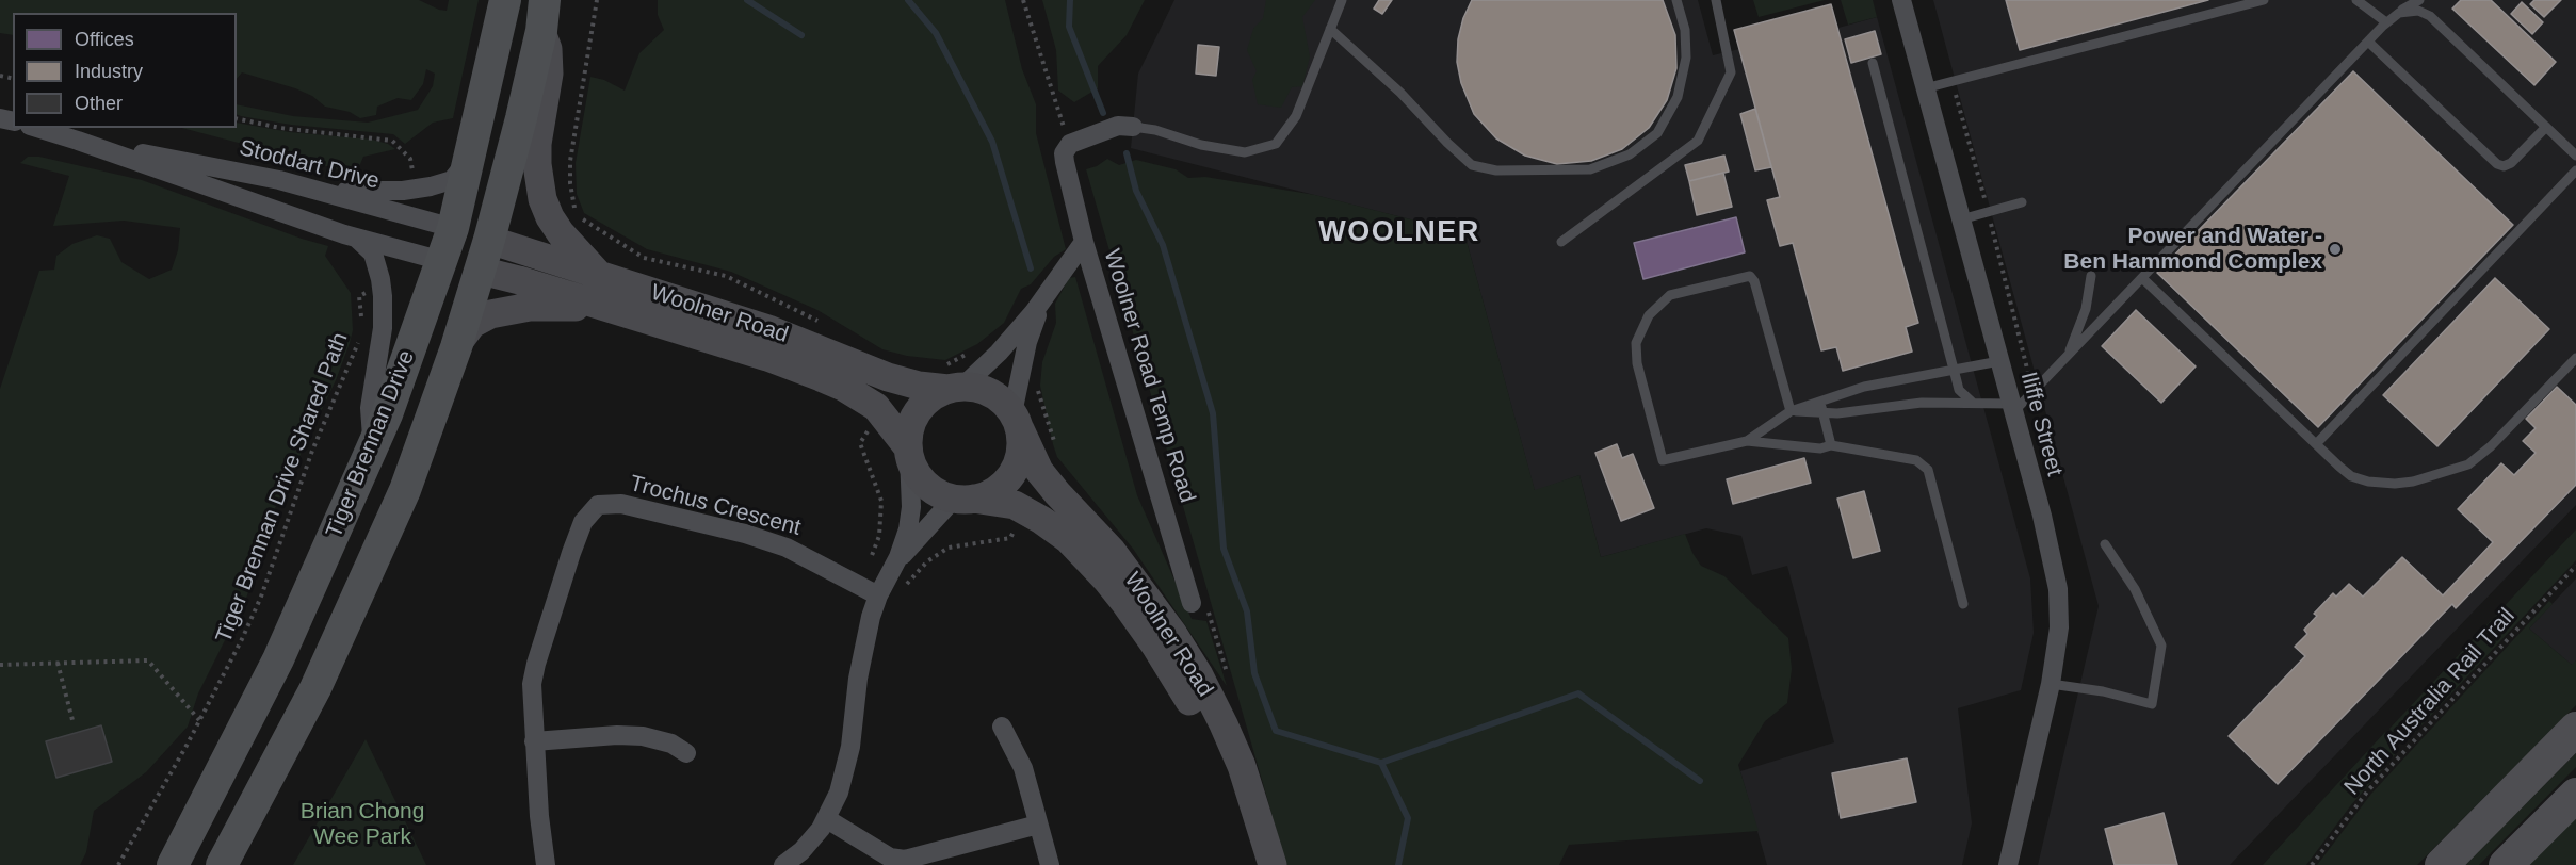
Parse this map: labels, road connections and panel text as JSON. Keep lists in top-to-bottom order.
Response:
{
  "streets": {
    "main road": ["Woolner Road", "Tiger Brennan Drive"],
    "street": [
      "Stoddart Drive",
      "Woolner Road Temp Road",
      "Iliffe Street",
      "Trochus Crescent"
    ],
    "path": ["Tiger Brennan Drive Shared Path", "North Australia Rail Trail"]
  },
  "crossings": [
    ["Stoddart Drive", "Tiger Brennan Drive"],
    ["Woolner Road", "Tiger Brennan Drive"]
  ],
  "districts": ["WOOLNER"],
  "parks": ["Brian Chong Wee Park"],
  "places": ["Power and Water - Ben Hammond Complex"],
  "legend": ["Offices", "Industry", "Other"]
}
